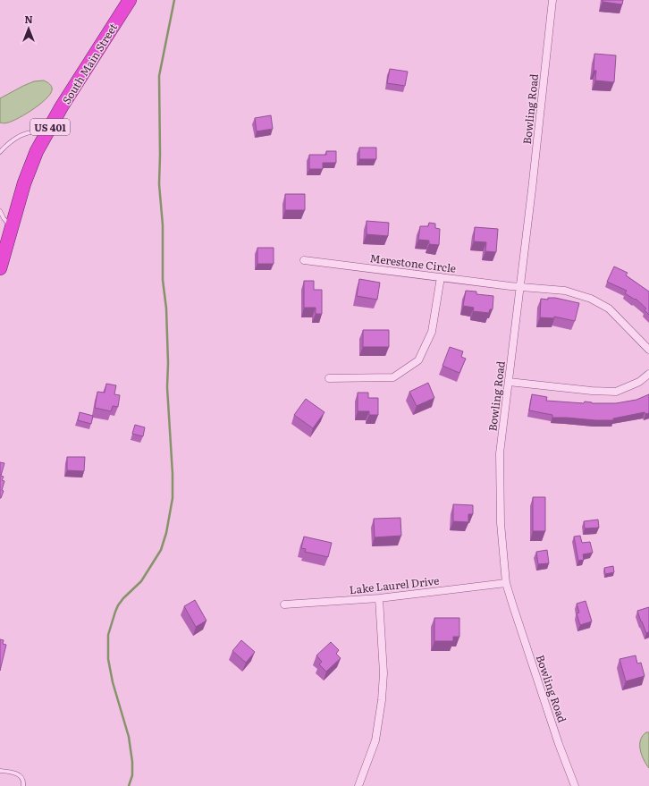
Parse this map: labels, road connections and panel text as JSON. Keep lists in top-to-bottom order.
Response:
{
  "streets": {
    "highway": ["South Main Street", "US 401"],
    "street": ["Bowling Road", "Merestone Circle", "Lake Laurel Drive"]
  },
  "crossings": [
    ["Bowling Road", "Merestone Circle"],
    ["Bowling Road", "Lake Laurel Drive"]
  ],
  "north": "top"
}
